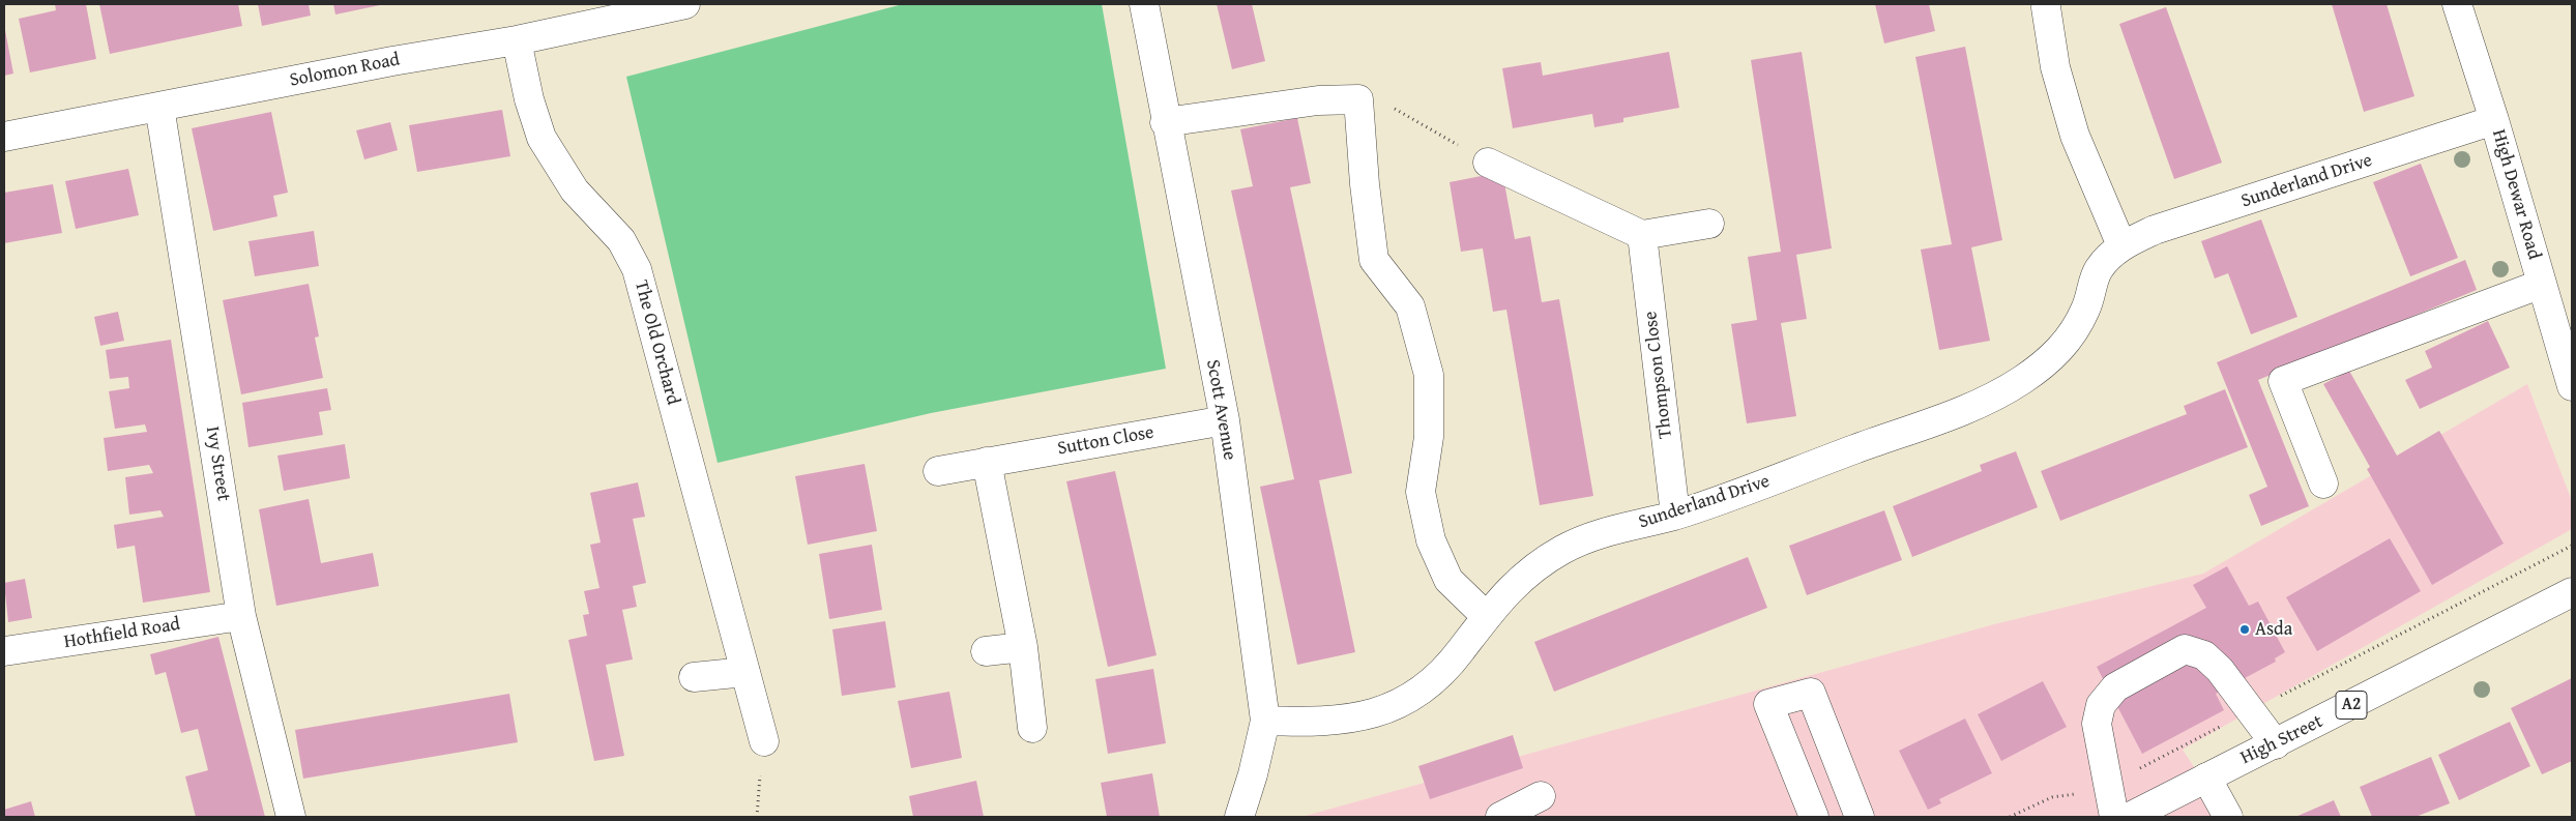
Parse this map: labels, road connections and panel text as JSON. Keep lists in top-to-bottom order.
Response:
{
  "streets": {
    "street": [
      "Solomon Road",
      "Sunderland Drive",
      "High Dewar Road",
      "The Old Orchard",
      "Thompson Close",
      "Scott Avenue",
      "Sutton Close",
      "Ivy Street",
      "Hothfield Road",
      "A2",
      "High Street"
    ]
  },
  "crossings": [
    ["Solomon Road", "The Old Orchard"],
    ["Solomon Road", "Ivy Street"],
    ["Sunderland Drive", "High Dewar Road"],
    ["Sunderland Drive", "Thompson Close"],
    ["Sunderland Drive", "Scott Avenue"],
    ["Scott Avenue", "Sutton Close"],
    ["Ivy Street", "Hothfield Road"]
  ],
  "places": ["Asda"]
}
